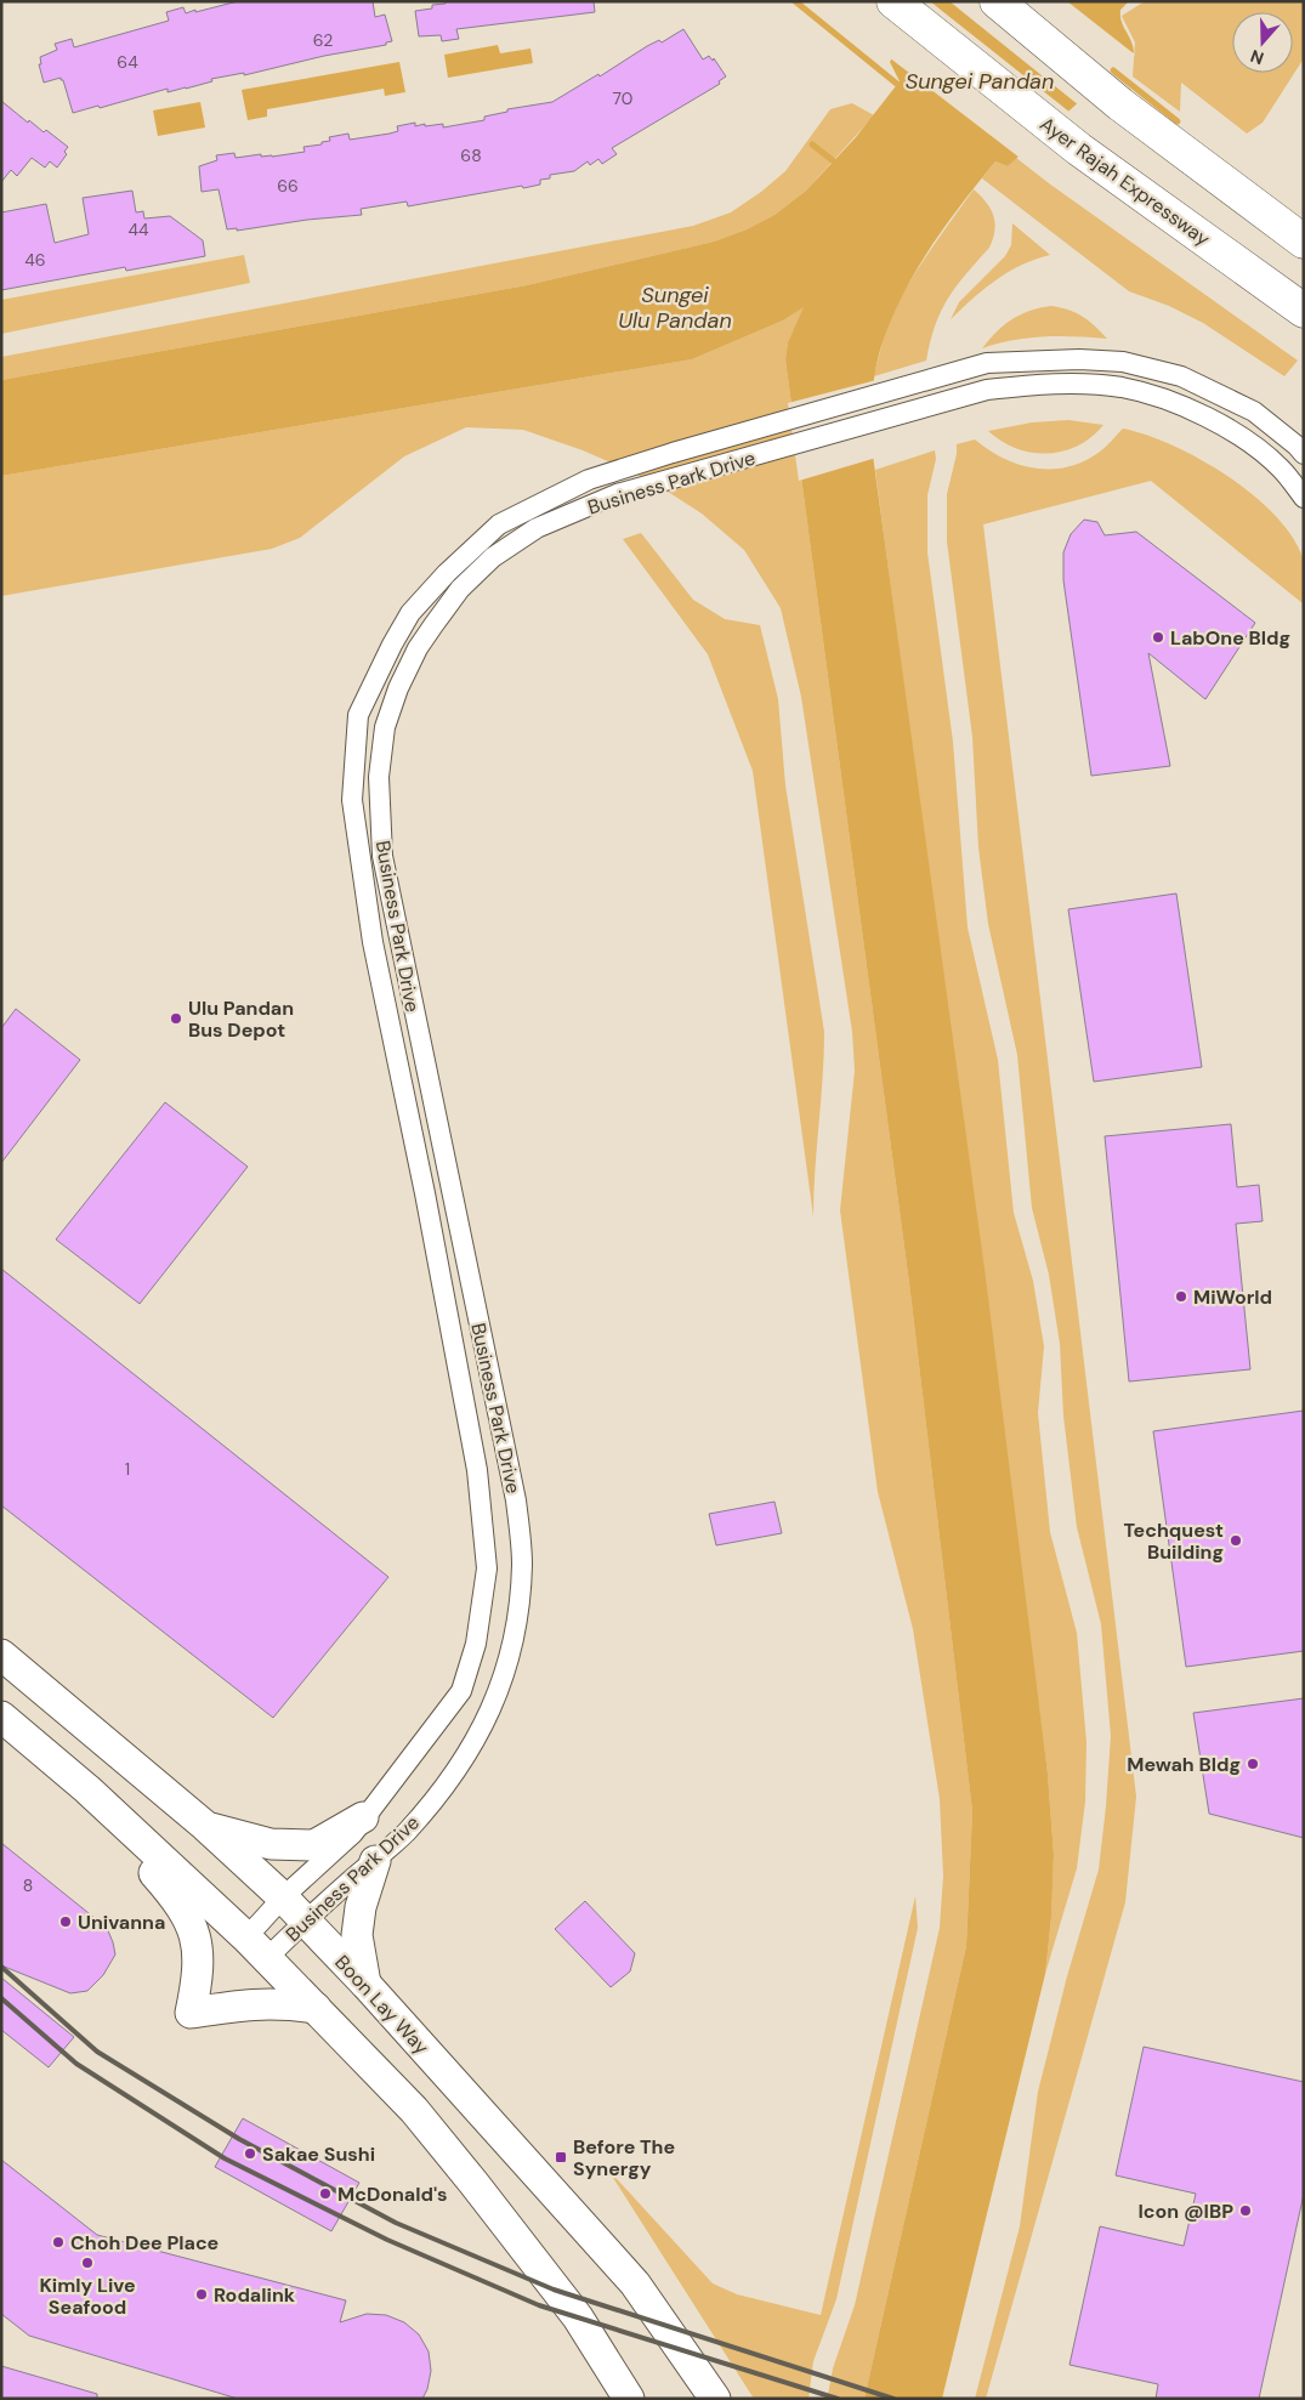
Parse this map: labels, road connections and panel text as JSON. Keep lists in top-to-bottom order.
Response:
{
  "streets": {
    "highway": ["Ayer Rajah Expressway"],
    "main road": ["Boon Lay Way"],
    "street": ["Business Park Drive"]
  },
  "crossings": [
    ["Business Park Drive", "Boon Lay Way"]
  ],
  "water": ["Sungei Pandan", "Sungei Ulu Pandan"],
  "places": {
    "other": [
      "LabOne Bldg",
      "Ulu Pandan Bus Depot",
      "MiWorld",
      "Techquest Building",
      "Mewah Bldg",
      "Univanna",
      "Sakae Sushi",
      "McDonald's",
      "Icon @IBP",
      "Choh Dee Place",
      "Kimly Live Seafood",
      "Rodalink"
    ],
    "transit": ["Before The Synergy"]
  },
  "house_numbers": [
    "62",
    "64",
    "70",
    "68",
    "66",
    "44",
    "46",
    "1",
    "8"
  ],
  "north": "bottom"
}
